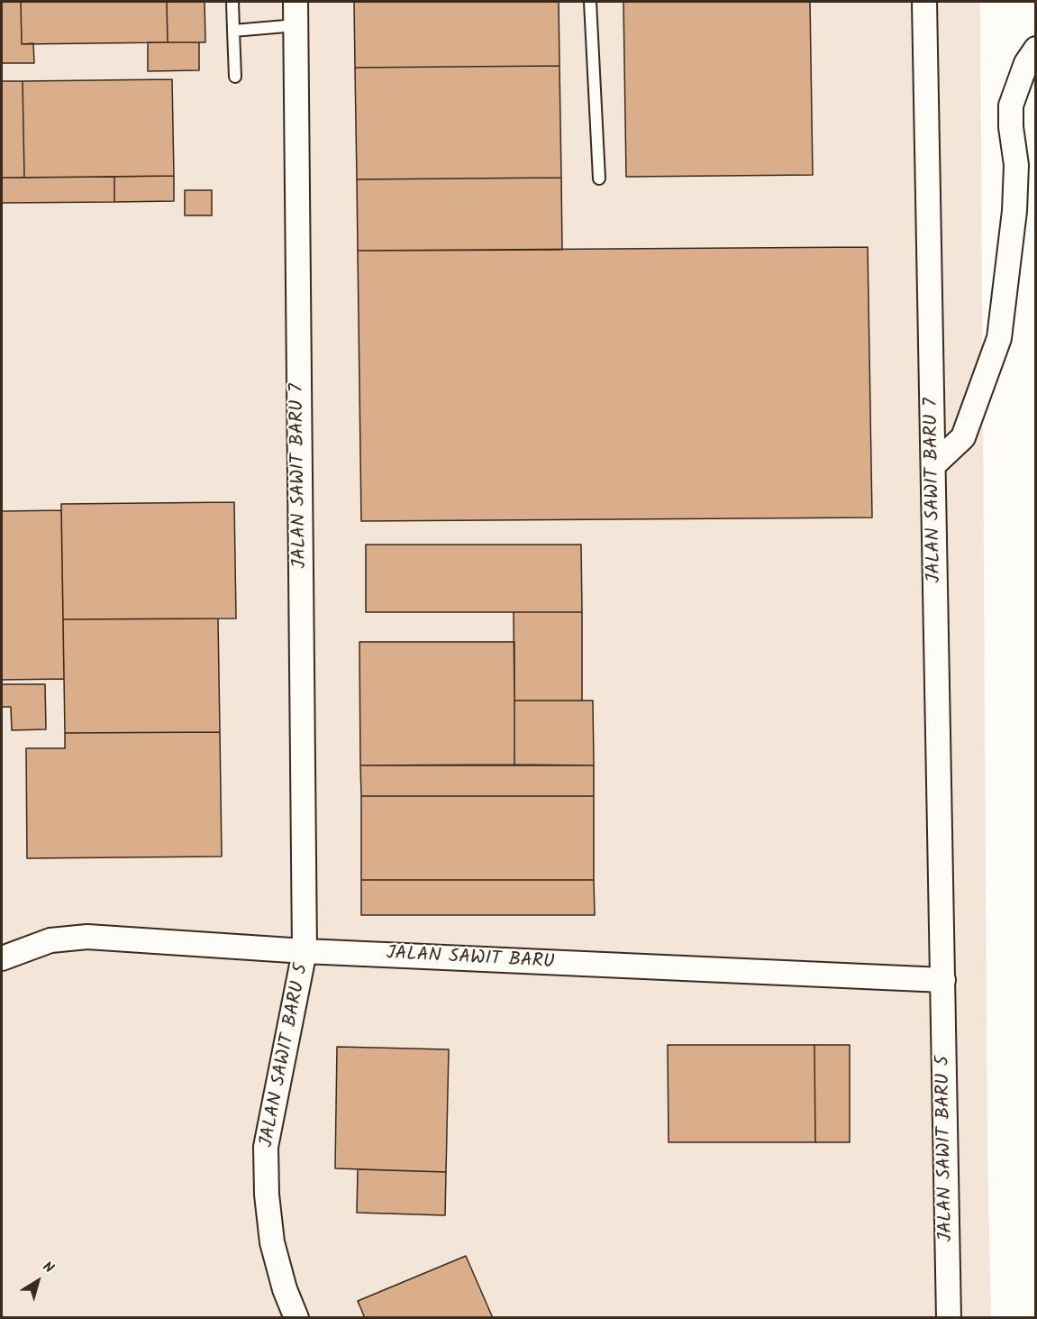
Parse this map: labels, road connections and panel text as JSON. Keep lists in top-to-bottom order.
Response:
{
  "streets": {
    "street": ["JALAN SAWIT BARU 7", "JALAN SAWIT BARU", "JALAN SAWIT BARU 5"]
  },
  "crossings": [
    ["JALAN SAWIT BARU 7", "JALAN SAWIT BARU"],
    ["JALAN SAWIT BARU 7", "JALAN SAWIT BARU 5"],
    ["JALAN SAWIT BARU", "JALAN SAWIT BARU 5"]
  ],
  "north": "top right"
}
